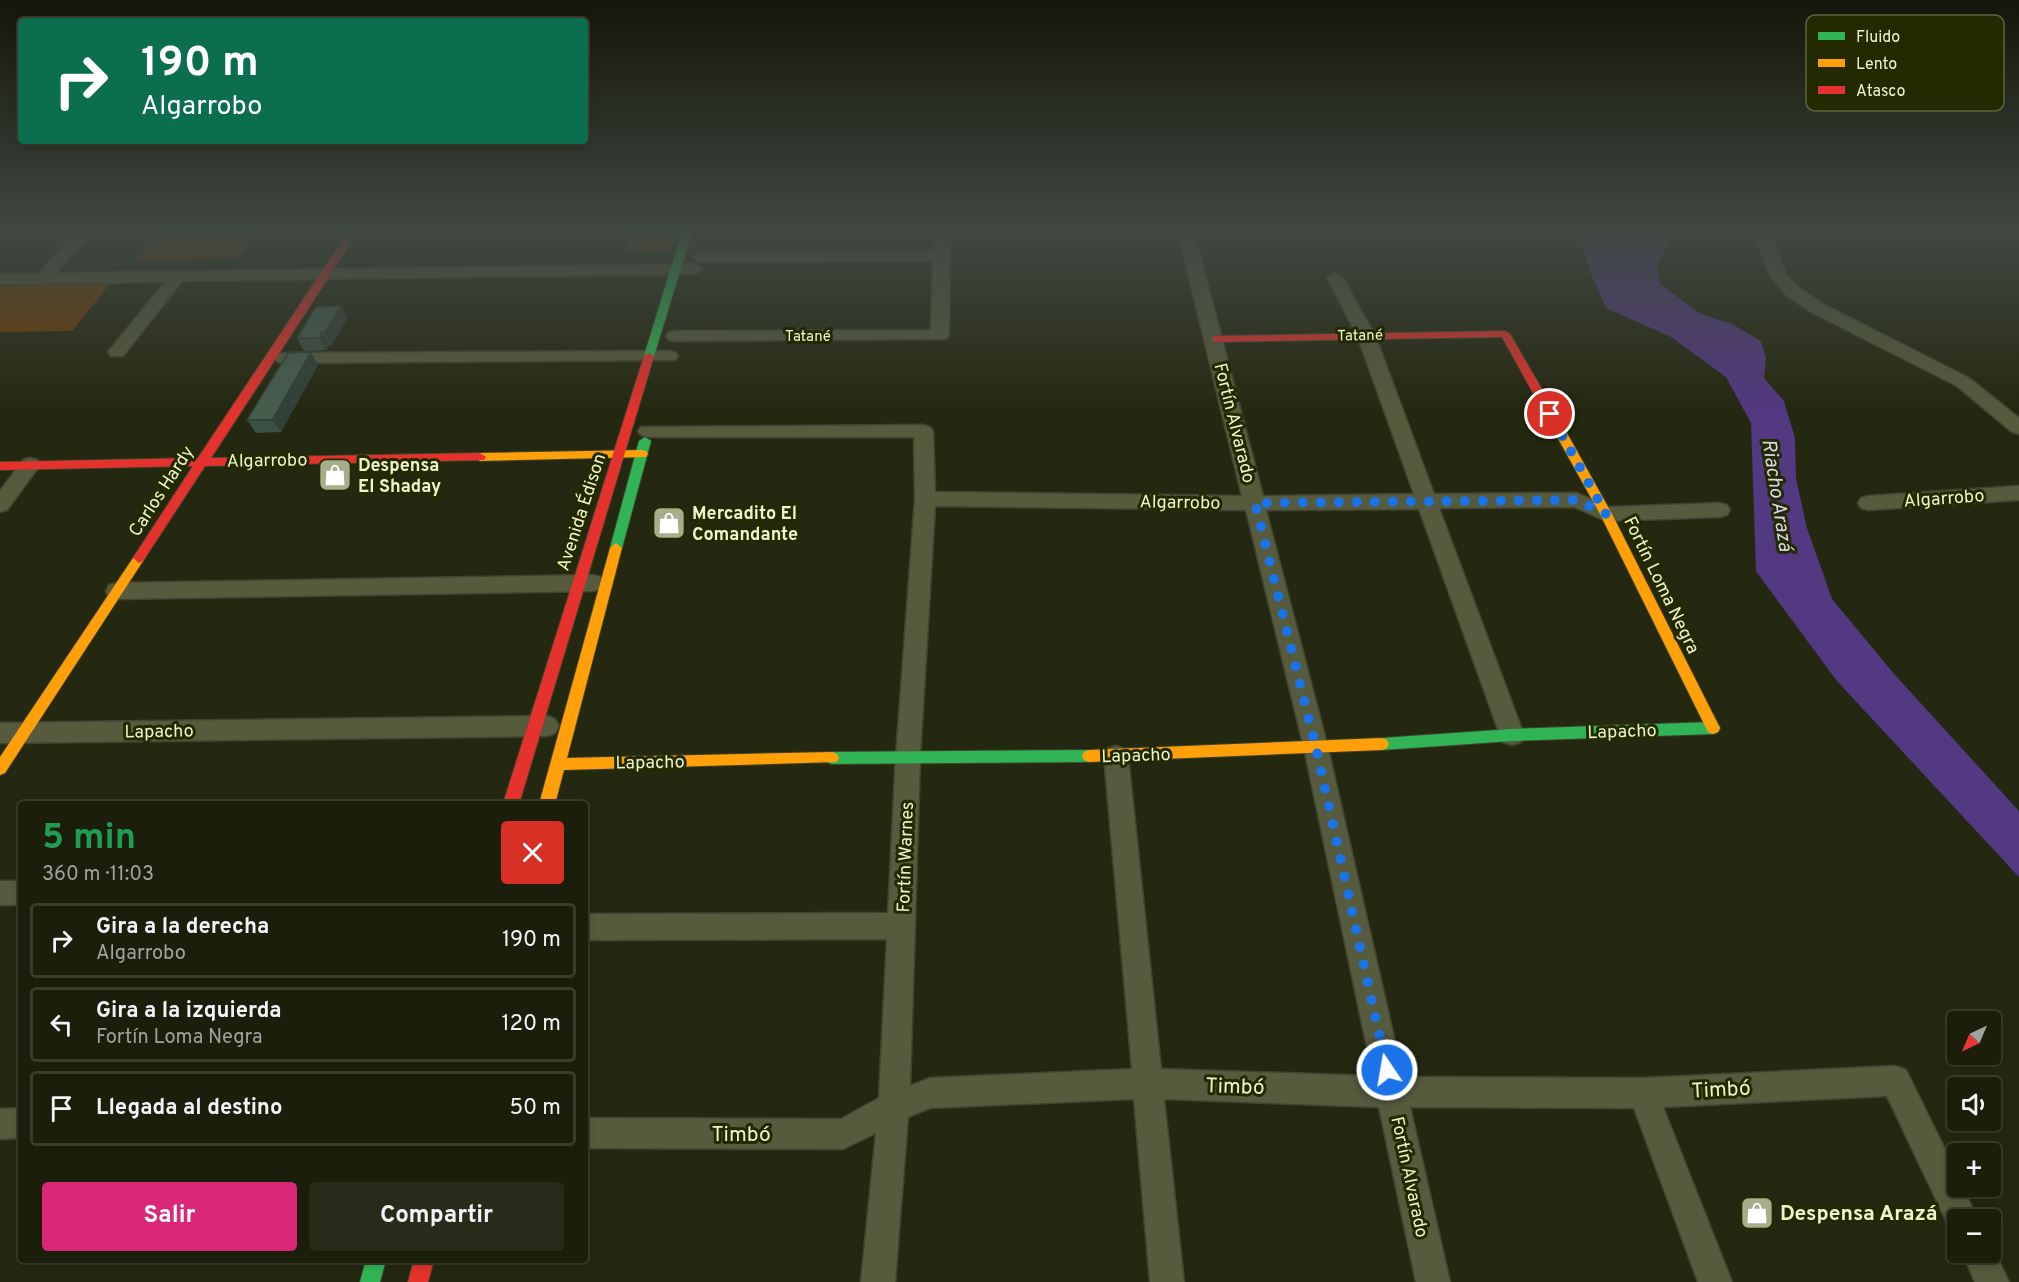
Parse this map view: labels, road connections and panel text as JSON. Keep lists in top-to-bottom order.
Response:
{
  "streets": {
    "street": [
      "Tatané",
      "Fortín Alvarado",
      "Algarrobo",
      "Carlos Hardy",
      "Avenida Édison",
      "Fortín Loma Negra",
      "Lapacho",
      "Fortín Warnes",
      "Timbó"
    ]
  },
  "crossings": [
    ["Tatané", "Fortín Alvarado"],
    ["Tatané", "Fortín Loma Negra"],
    ["Fortín Alvarado", "Algarrobo"],
    ["Fortín Alvarado", "Lapacho"],
    ["Fortín Alvarado", "Timbó"],
    ["Algarrobo", "Carlos Hardy"],
    ["Algarrobo", "Avenida Édison"],
    ["Algarrobo", "Fortín Loma Negra"],
    ["Algarrobo", "Fortín Warnes"],
    ["Carlos Hardy", "Lapacho"],
    ["Avenida Édison", "Lapacho"],
    ["Fortín Loma Negra", "Lapacho"],
    ["Lapacho", "Fortín Warnes"],
    ["Fortín Warnes", "Timbó"]
  ],
  "water": ["Riacho Arazá"],
  "places": {
    "shop": ["Despensa El Shaday", "Mercadito El Comandante", "Despensa Arazá"]
  },
  "legend": ["Fluido", "Lento", "Atasco"],
  "north": "bottom left",
  "page": {
    "turn": ["190 m", "Algarrobo"],
    "heading": ["5 min", "360 m · 11:03"],
    "list": [
      {
        "name": "Gira a la derecha",
        "note": "Algarrobo",
        "value": "190 m"
      },
      {
        "name": "Gira a la izquierda",
        "note": "Fortín Loma Negra",
        "value": "120 m"
      },
      {
        "name": "Llegada al destino",
        "value": "50 m"
      }
    ],
    "map_buttons": ["+", "−"],
    "buttons": ["Salir", "Compartir"]
  }
}
